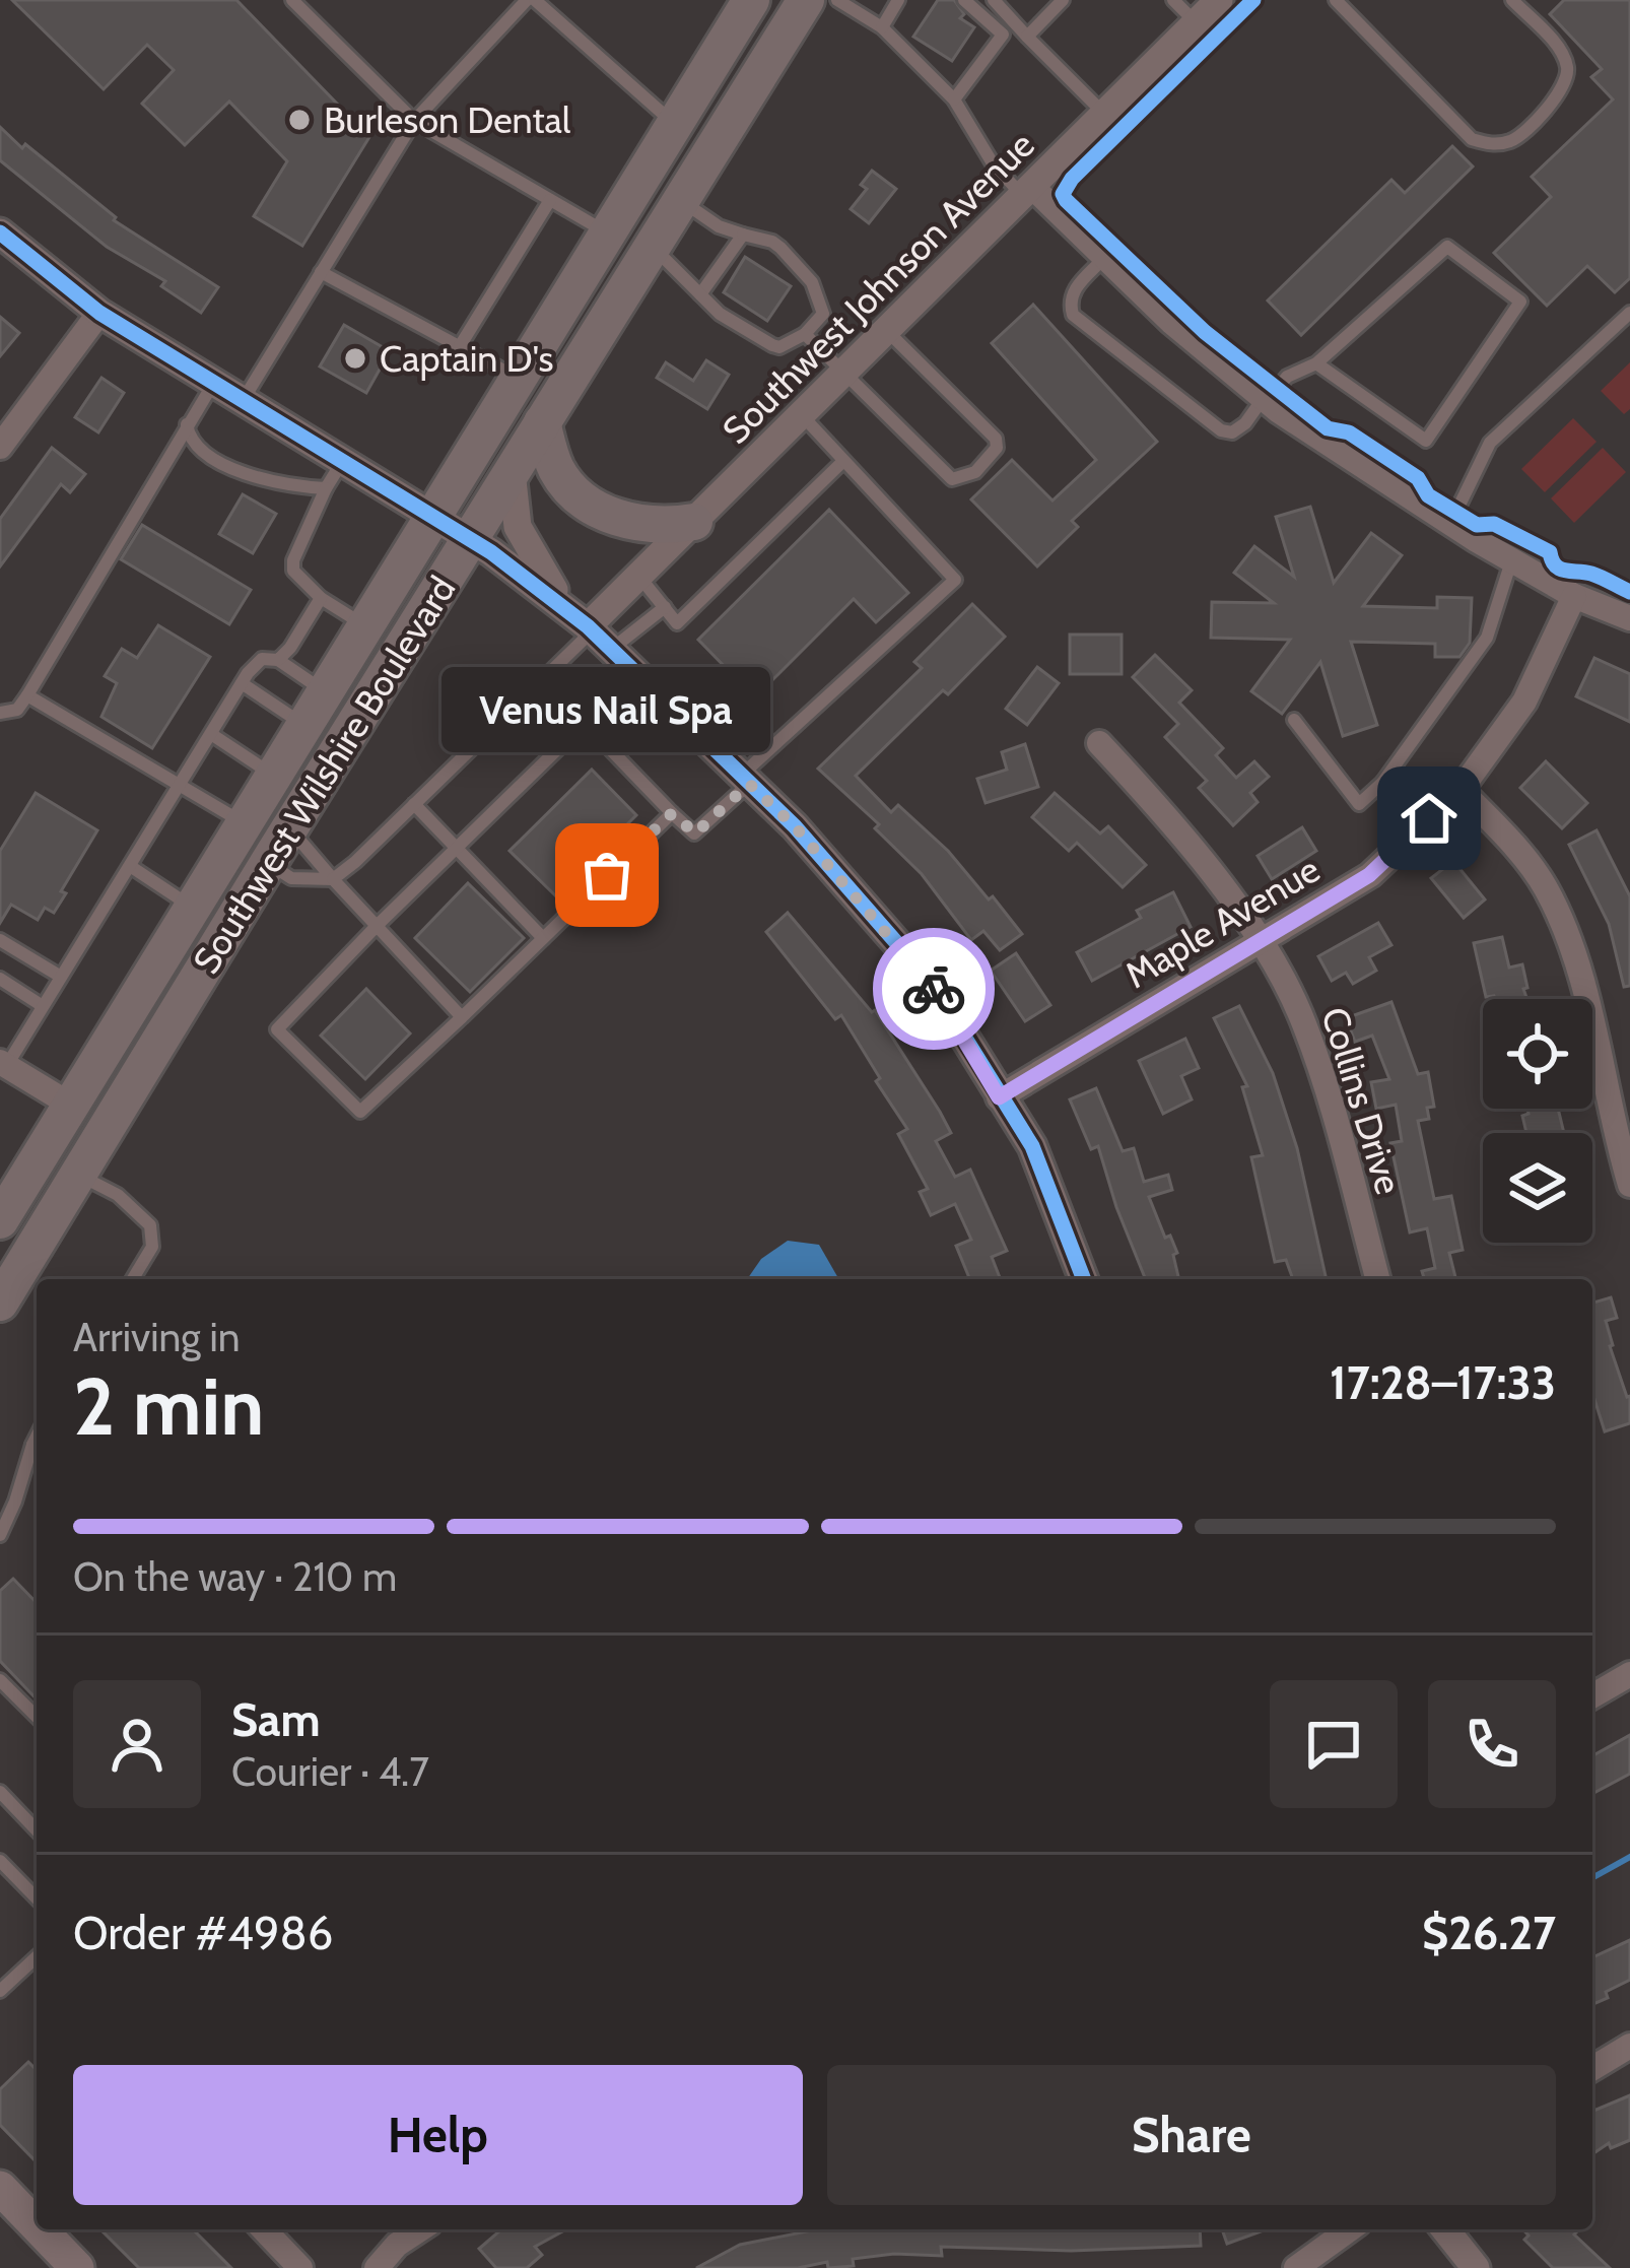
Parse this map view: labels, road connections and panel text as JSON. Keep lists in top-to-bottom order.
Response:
{
  "streets": {
    "main road": ["Southwest Wilshire Boulevard"],
    "street": ["Southwest Johnson Avenue", "Maple Avenue", "Collins Drive"]
  },
  "crossings": [
    ["Maple Avenue", "Collins Drive"]
  ],
  "places": ["Burleson Dental", "Captain D's", "Venus Nail Spa"],
  "page": {
    "bubble": "Venus Nail Spa",
    "heading": ["2 min", "Arriving in", "17:28–17:33"],
    "panel": [
      "Sam",
      "Courier · 4.7",
      "Order #4986",
      "$26.27"
    ],
    "bar": "On the way · 210 m",
    "buttons": ["Help", "Share"]
  }
}
